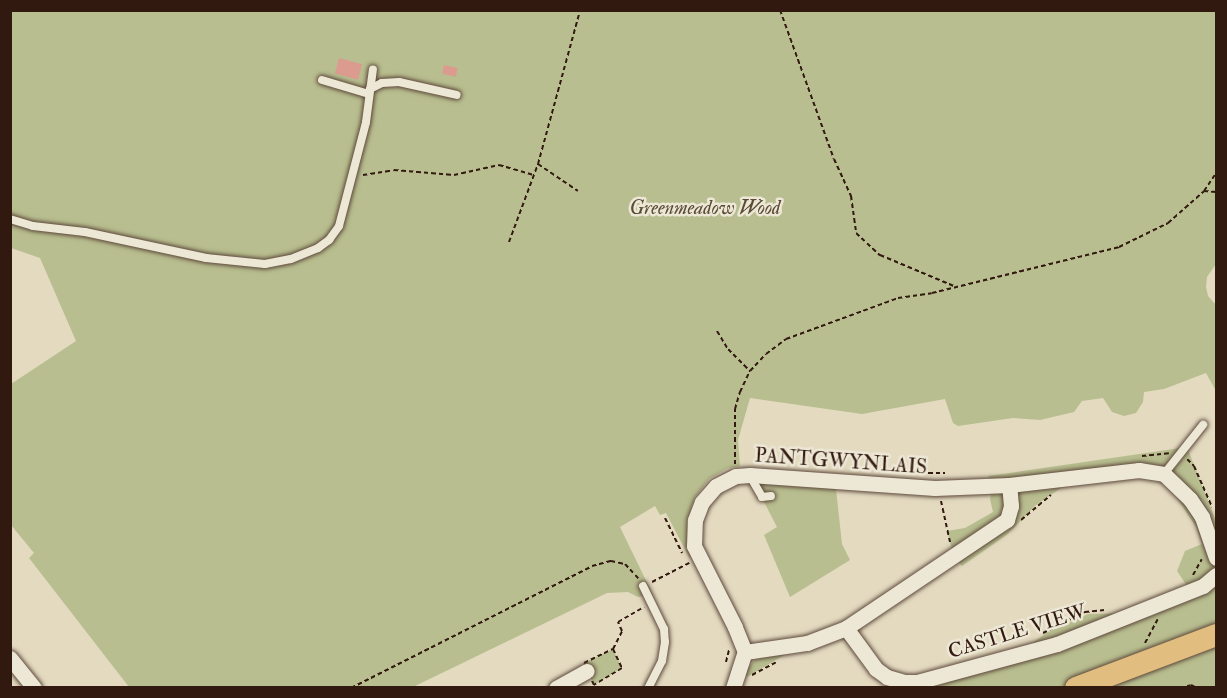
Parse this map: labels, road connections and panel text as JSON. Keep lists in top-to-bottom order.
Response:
{
  "streets": {
    "street": ["PANTGWYNLAIS", "CASTLE VIEW"]
  },
  "parks": ["Greenmeadow Wood"]
}
